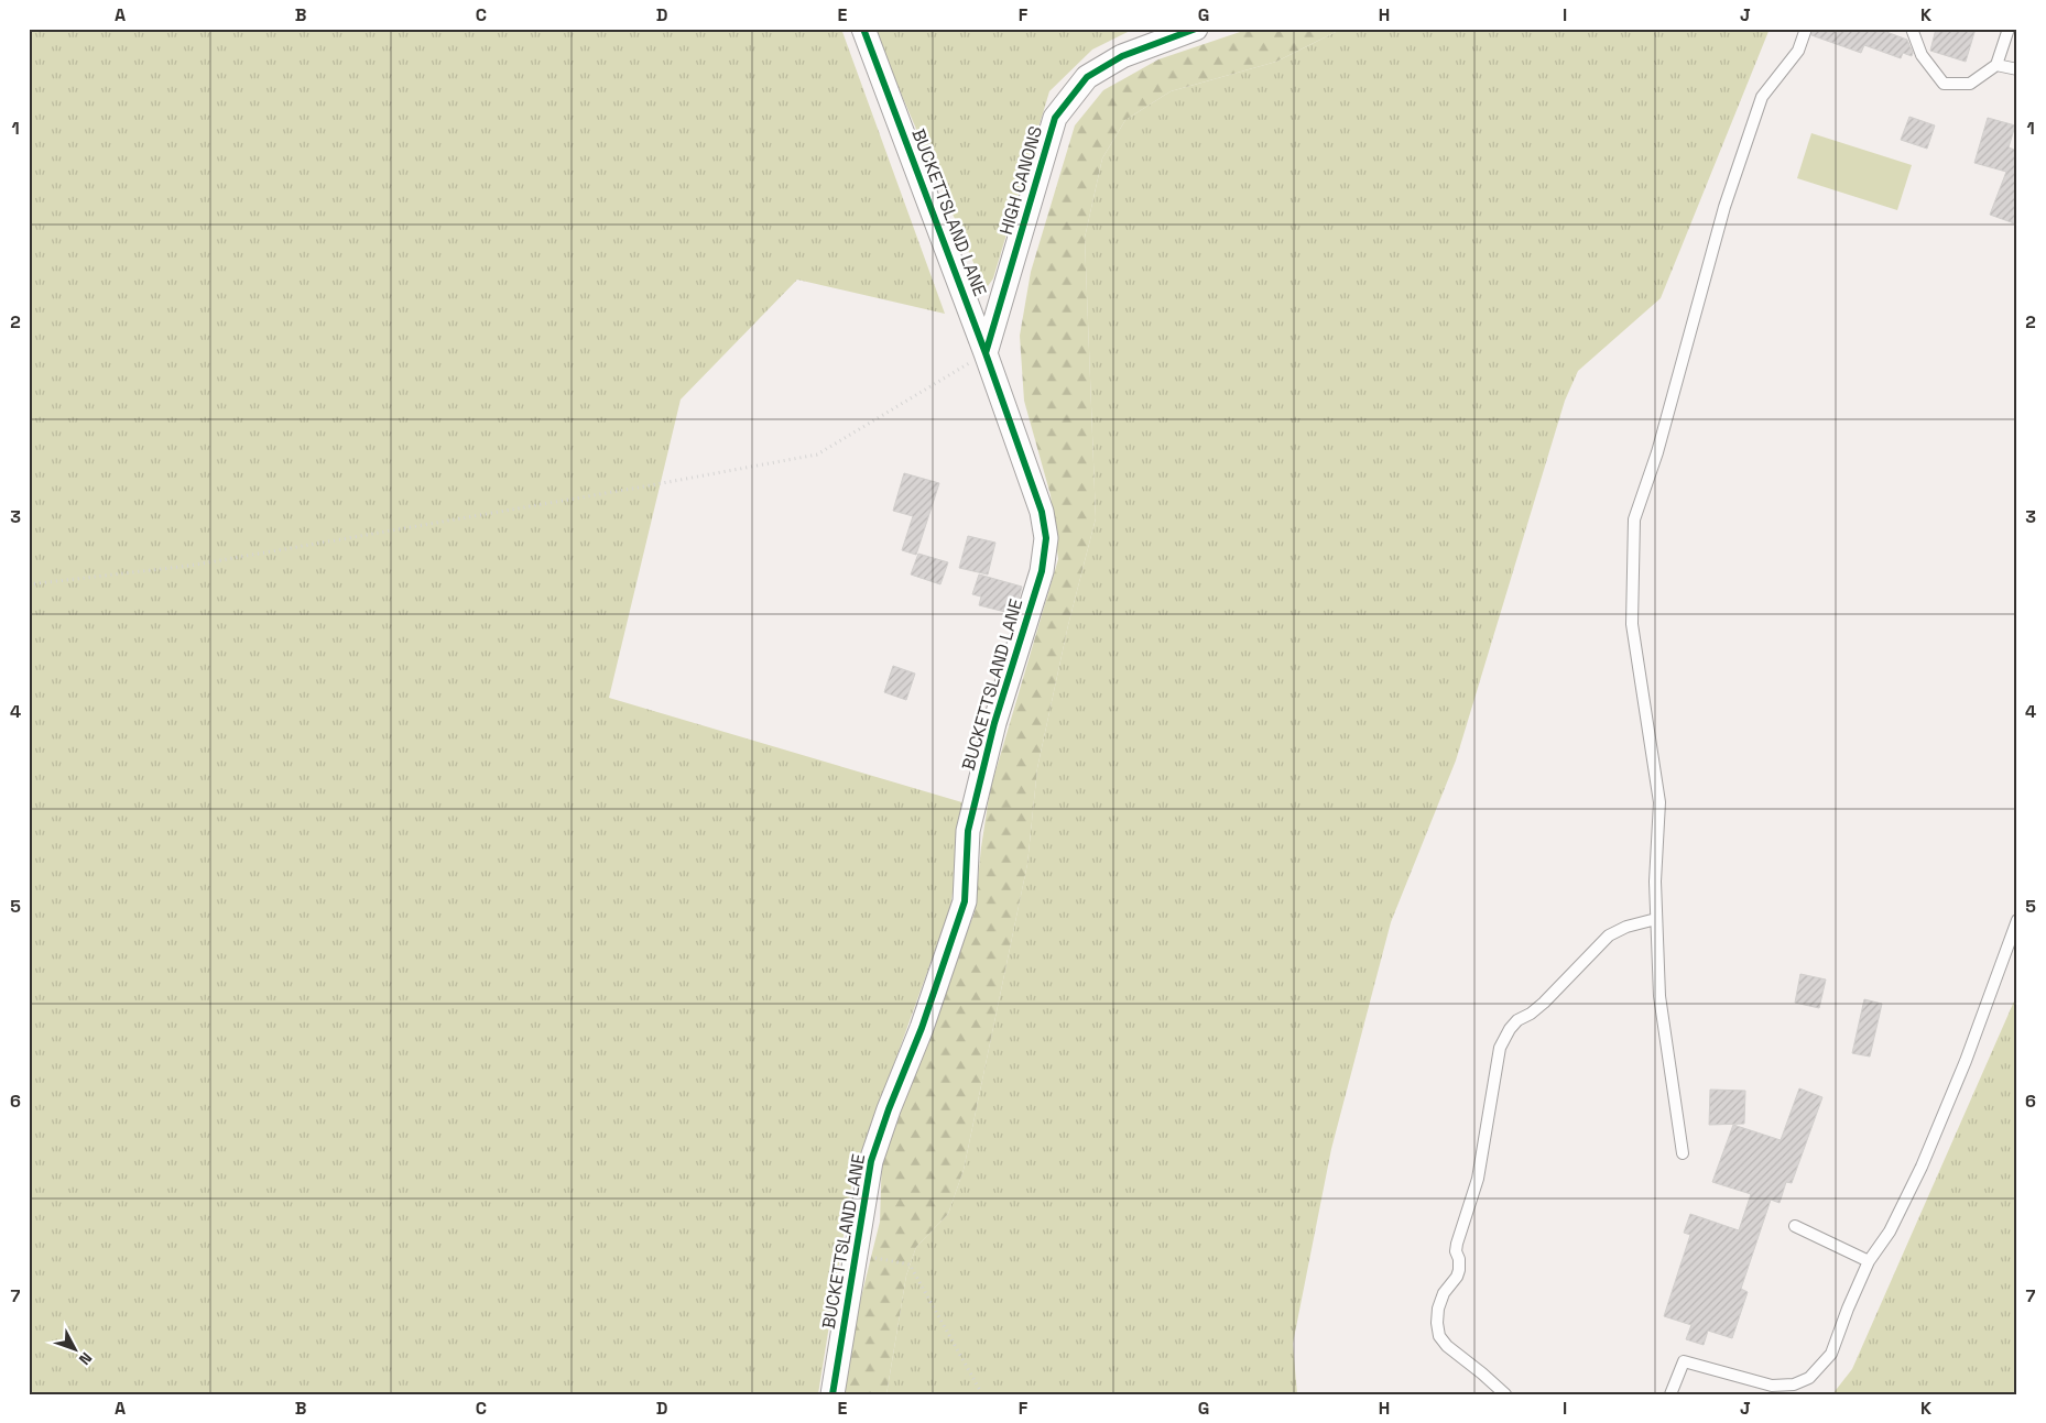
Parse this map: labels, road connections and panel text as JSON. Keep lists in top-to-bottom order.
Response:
{
  "streets": {
    "street": ["HIGH CANONS", "BUCKETTSLAND LANE"]
  },
  "crossings": [
    ["HIGH CANONS", "BUCKETTSLAND LANE"]
  ],
  "north": "bottom right",
  "grid": {
    "columns": [
      "A",
      "B",
      "C",
      "D",
      "E",
      "F",
      "G",
      "H",
      "I",
      "J",
      "K"
    ],
    "rows": [
      "1",
      "2",
      "3",
      "4",
      "5",
      "6",
      "7"
    ]
  }
}
